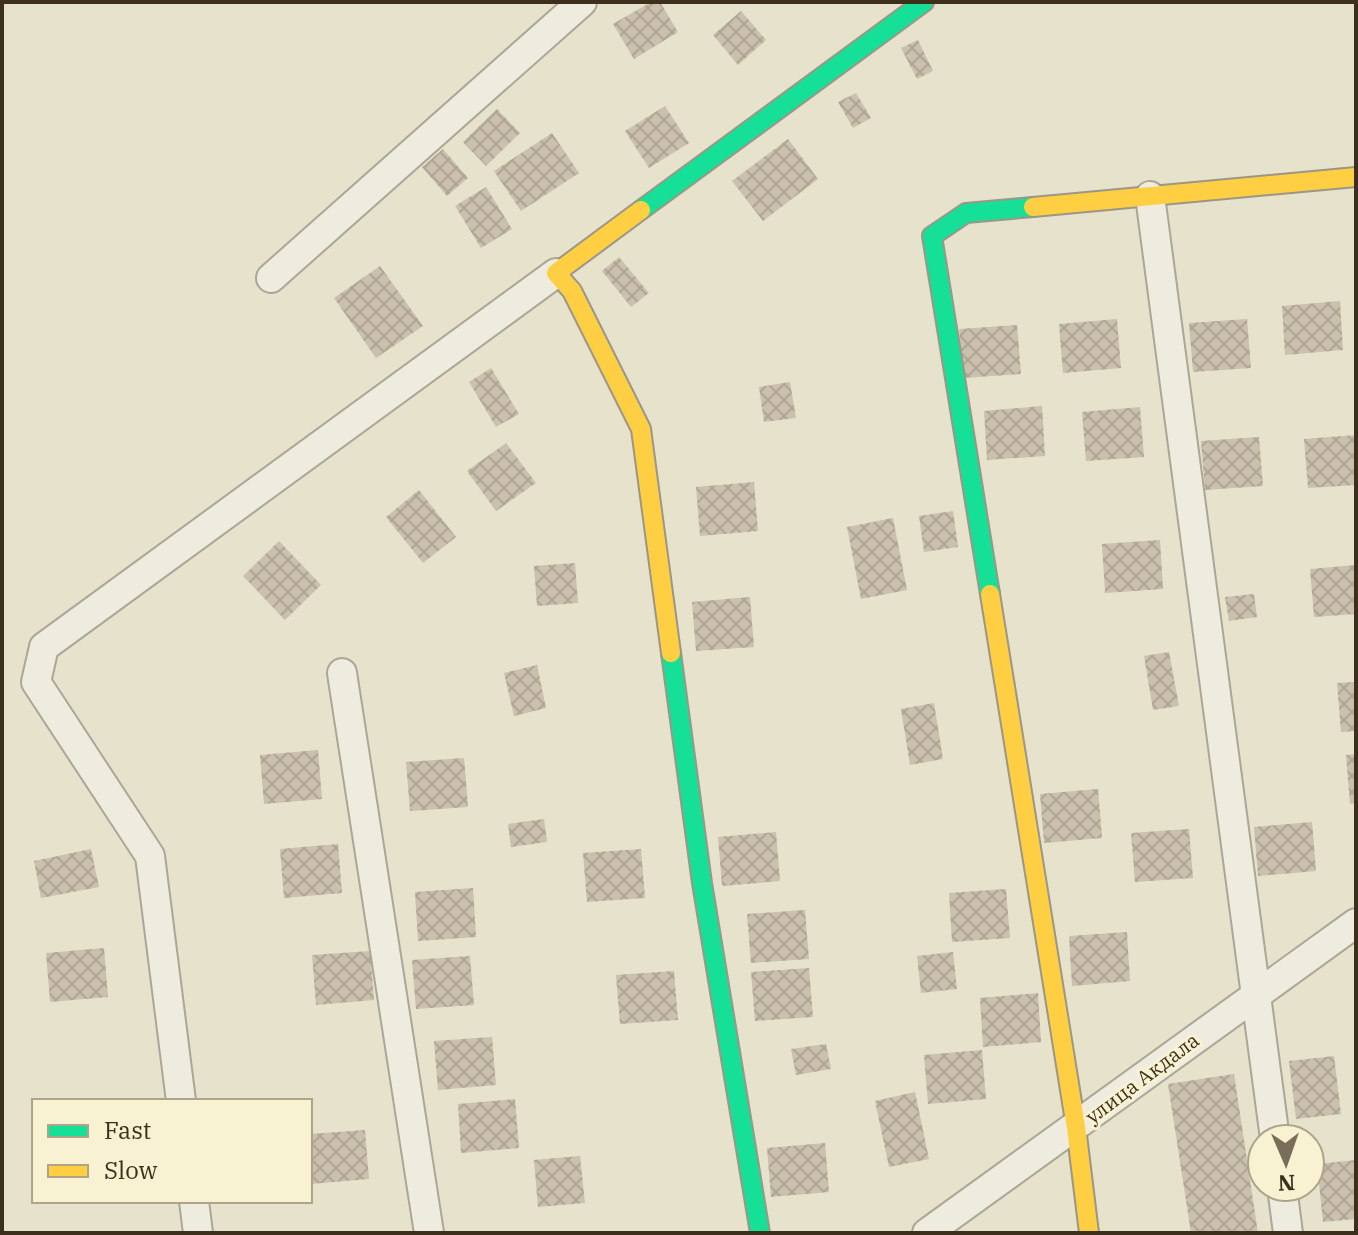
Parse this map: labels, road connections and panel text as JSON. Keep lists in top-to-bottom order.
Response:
{
  "streets": {
    "street": ["улица Акдала"]
  },
  "legend": ["Fast", "Slow"],
  "north": "bottom"
}
